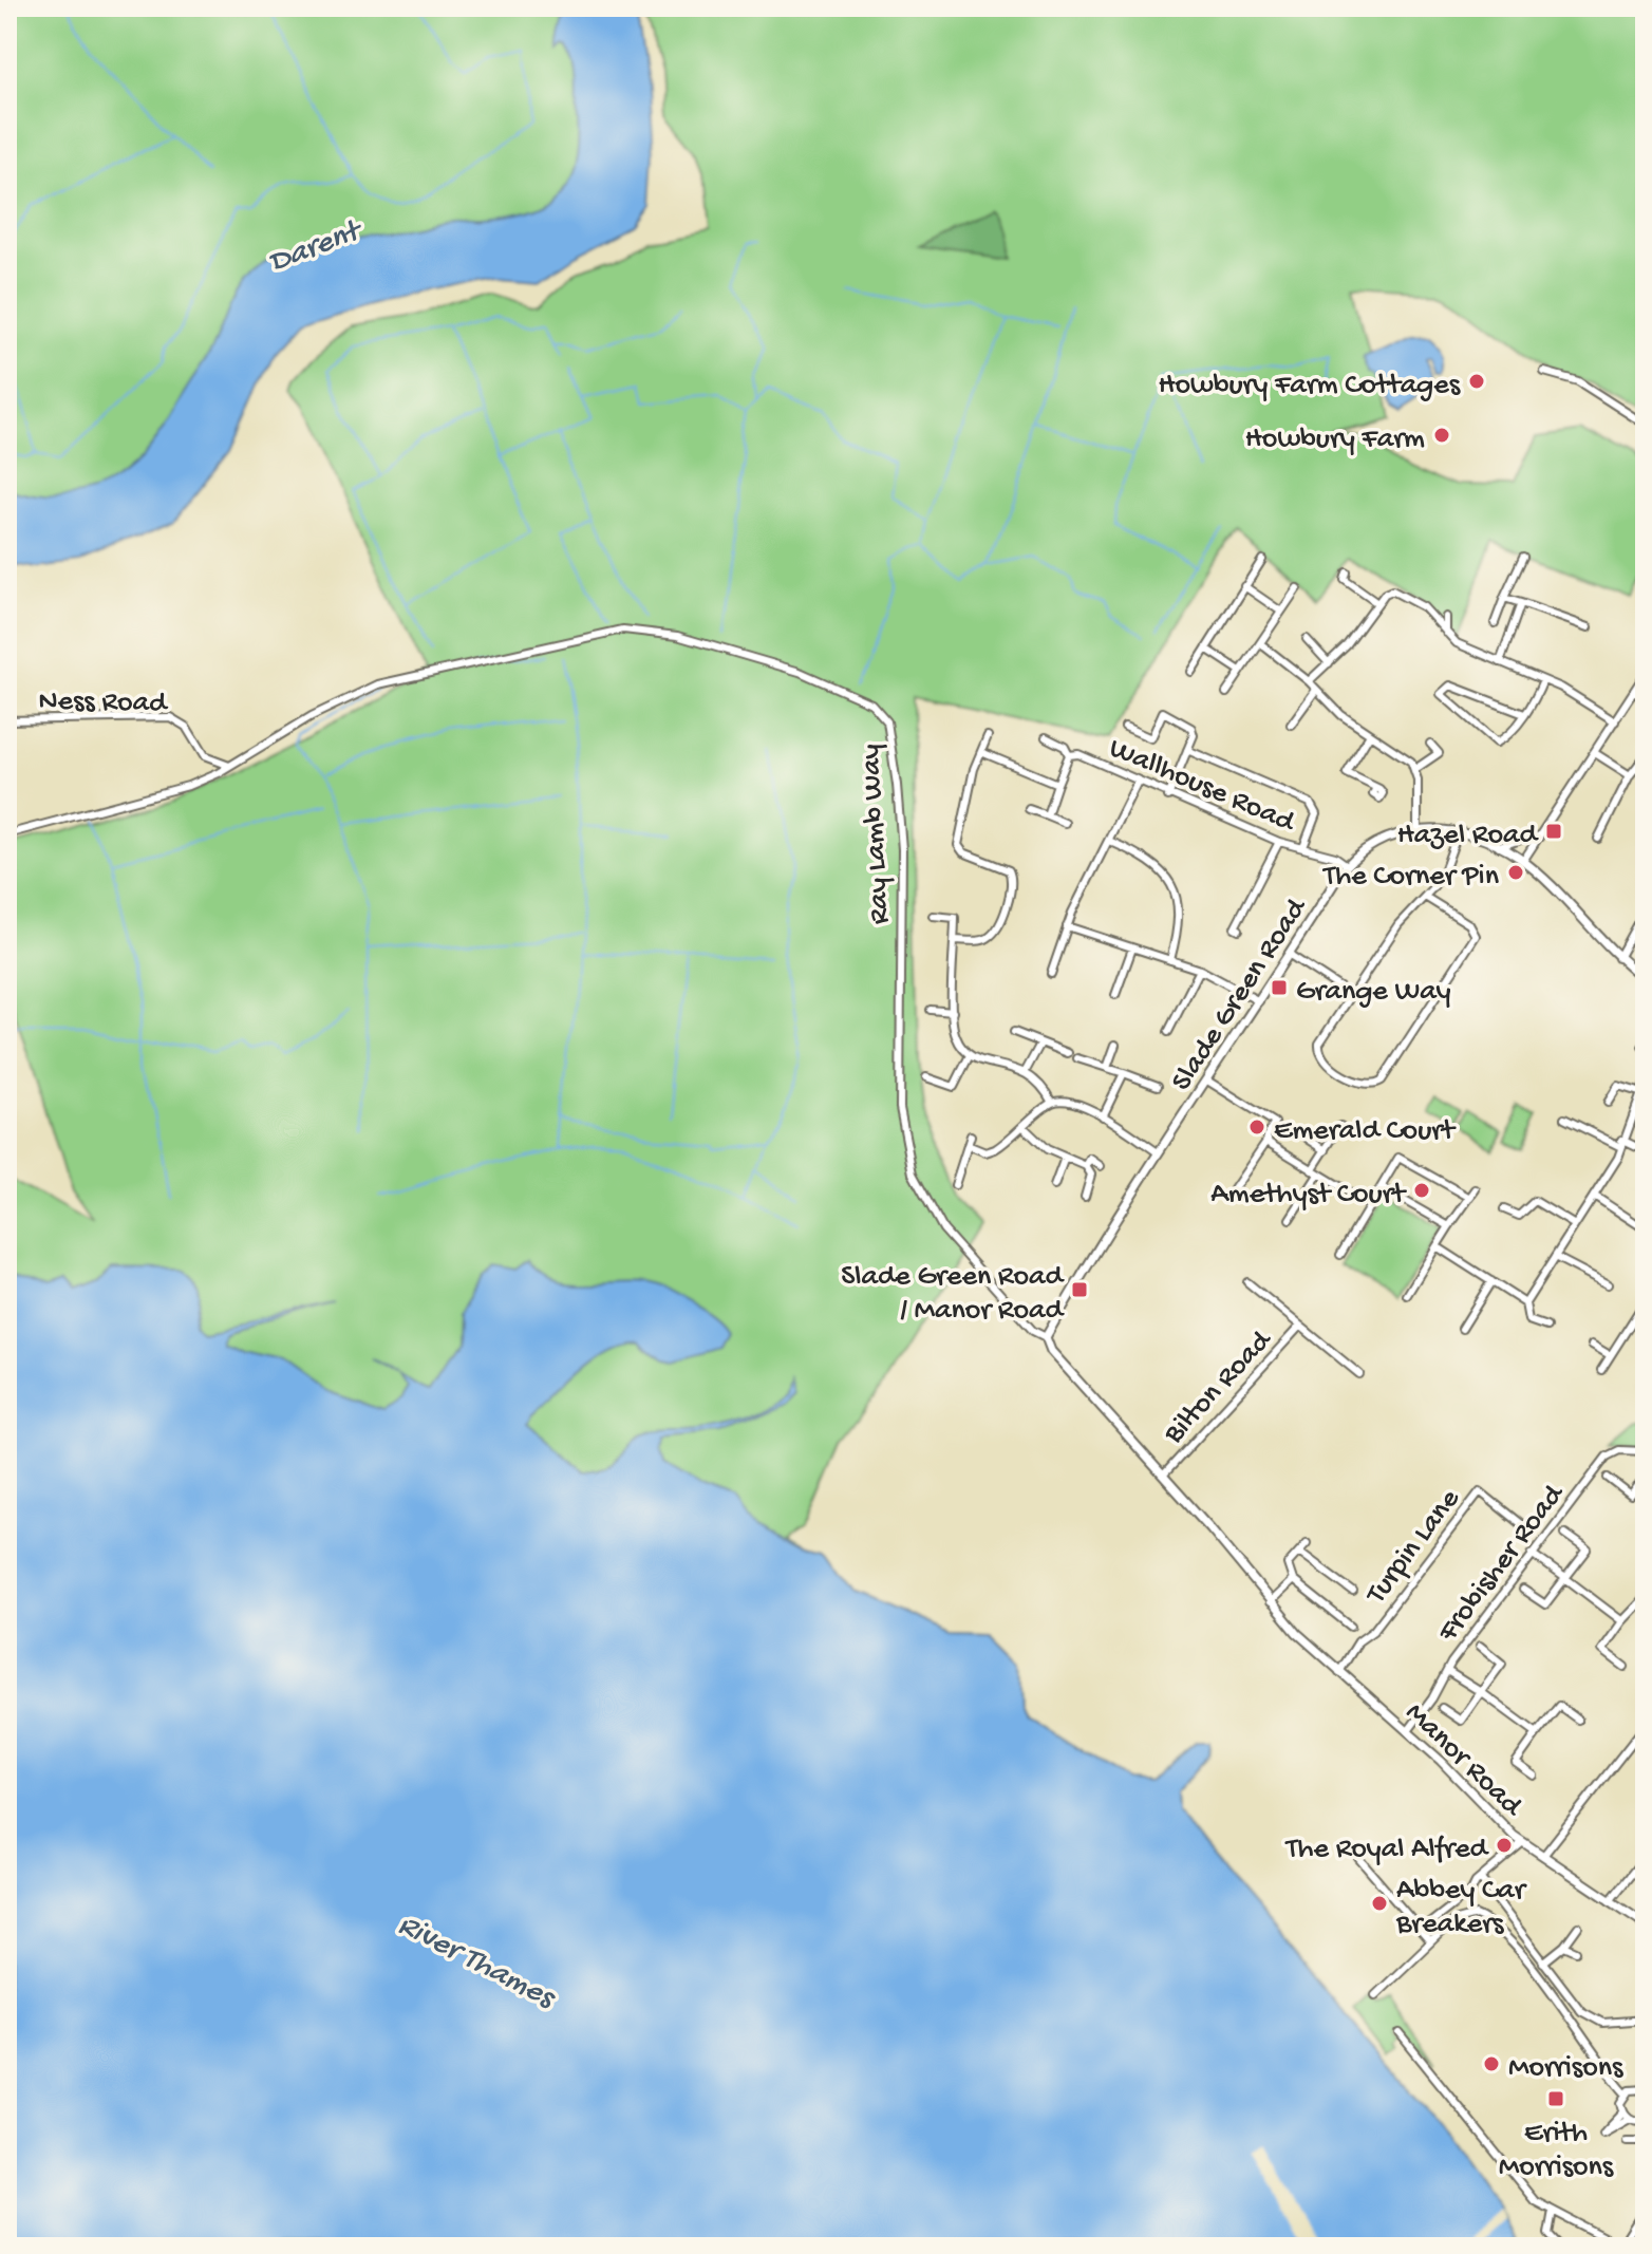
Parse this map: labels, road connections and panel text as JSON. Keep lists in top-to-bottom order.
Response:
{
  "streets": {
    "street": [
      "Ness Road",
      "Wallhouse Road",
      "Ray Lamb Way",
      "Slade Green Road",
      "Bilton Road",
      "Turpin Lane",
      "Frobisher Road",
      "Manor Road"
    ]
  },
  "crossings": [
    ["Ness Road", "Ray Lamb Way"],
    ["Wallhouse Road", "Slade Green Road"],
    ["Ray Lamb Way", "Manor Road"],
    ["Bilton Road", "Manor Road"],
    ["Turpin Lane", "Manor Road"],
    ["Frobisher Road", "Manor Road"]
  ],
  "water": ["Darent", "River Thames"],
  "places": {
    "other": [
      "Howbury Farm Cottages",
      "Howbury Farm",
      "The Corner Pin",
      "Emerald Court",
      "Amethyst Court",
      "The Royal Alfred",
      "Abbey Car Breakers",
      "Morrisons"
    ],
    "transit": [
      "Hazel Road",
      "Grange Way",
      "Slade Green Road / Manor Road",
      "Erith Morrisons"
    ]
  }
}
